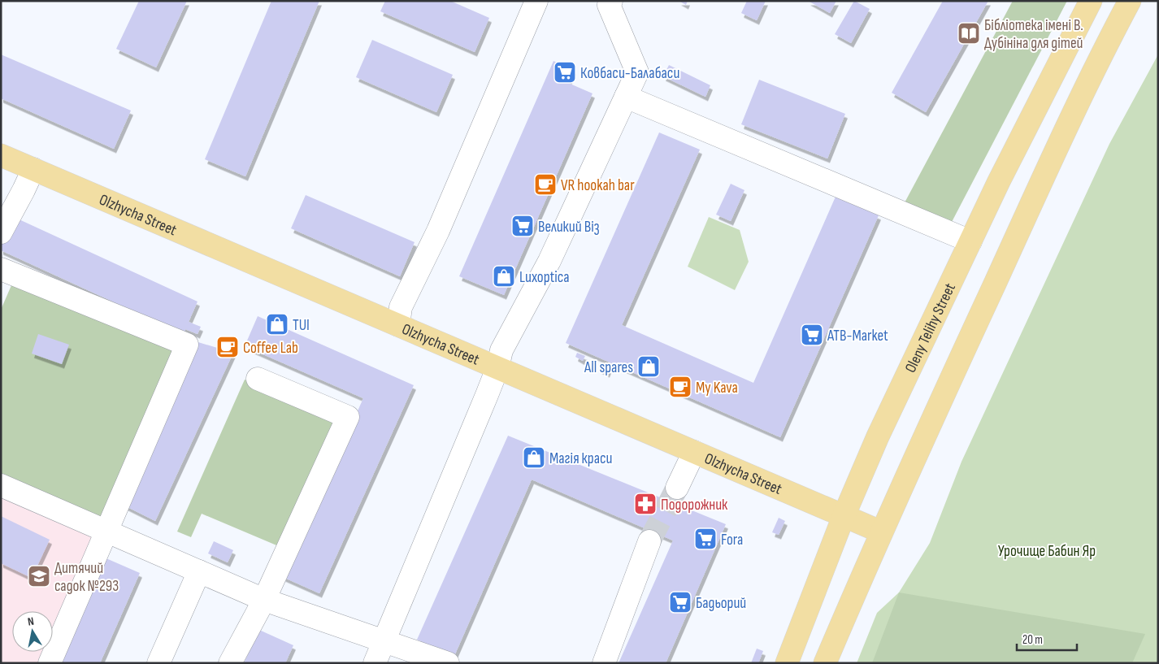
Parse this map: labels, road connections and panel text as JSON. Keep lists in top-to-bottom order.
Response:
{
  "streets": {
    "main road": ["Olzhycha Street", "Oleny Telihy Street"]
  },
  "crossings": [
    ["Olzhycha Street", "Oleny Telihy Street"]
  ],
  "parks": ["Урочище Бабин Яр"],
  "places": {
    "library": ["Бібліотека імені В. Дубініна для дітей"],
    "supermarket": [
      "Ковбаси-Балабаси",
      "Великий Віз",
      "ATB-Market",
      "Fora",
      "Бадьорий"
    ],
    "cafe": ["VR hookah bar", "Coffee Lab", "My Kava"],
    "shop": [
      "Luxoptica",
      "TUI",
      "All spares",
      "Магія краси"
    ],
    "pharmacy": ["Подорожник"],
    "school or university": ["Дитячий садок №293"]
  },
  "scale_bar": "20 m",
  "north": "top"
}
